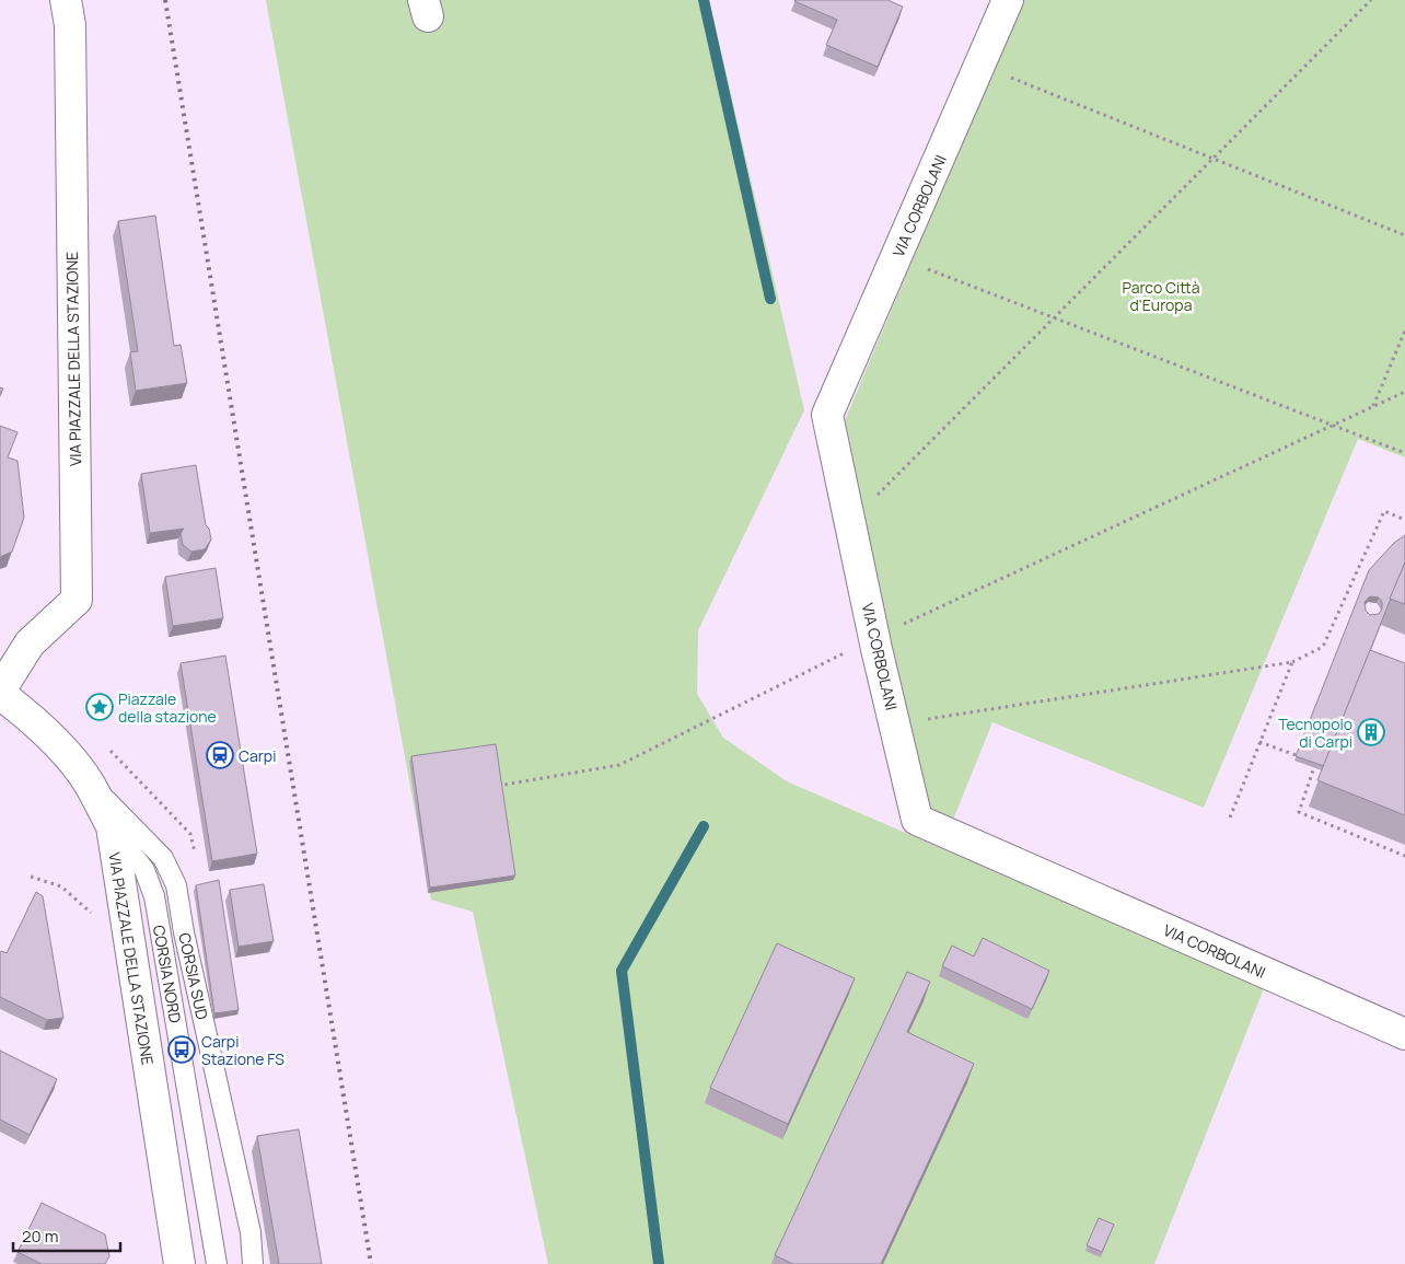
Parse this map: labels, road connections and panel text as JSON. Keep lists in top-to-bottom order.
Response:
{
  "streets": {
    "street": ["VIA CORBOLANI", "VIA PIAZZALE DELLA STAZIONE"],
    "lane": ["CORSIA NORD", "CORSIA SUD"]
  },
  "crossings": [
    ["VIA PIAZZALE DELLA STAZIONE", "CORSIA NORD"],
    ["VIA PIAZZALE DELLA STAZIONE", "CORSIA SUD"]
  ],
  "parks": ["Parco Città d'Europa"],
  "places": {
    "place": ["Piazzale della stazione"],
    "building": ["Tecnopolo di Carpi"],
    "station": ["Carpi"],
    "bus stop": ["Carpi Stazione FS"]
  },
  "scale_bar": "20 m"
}
